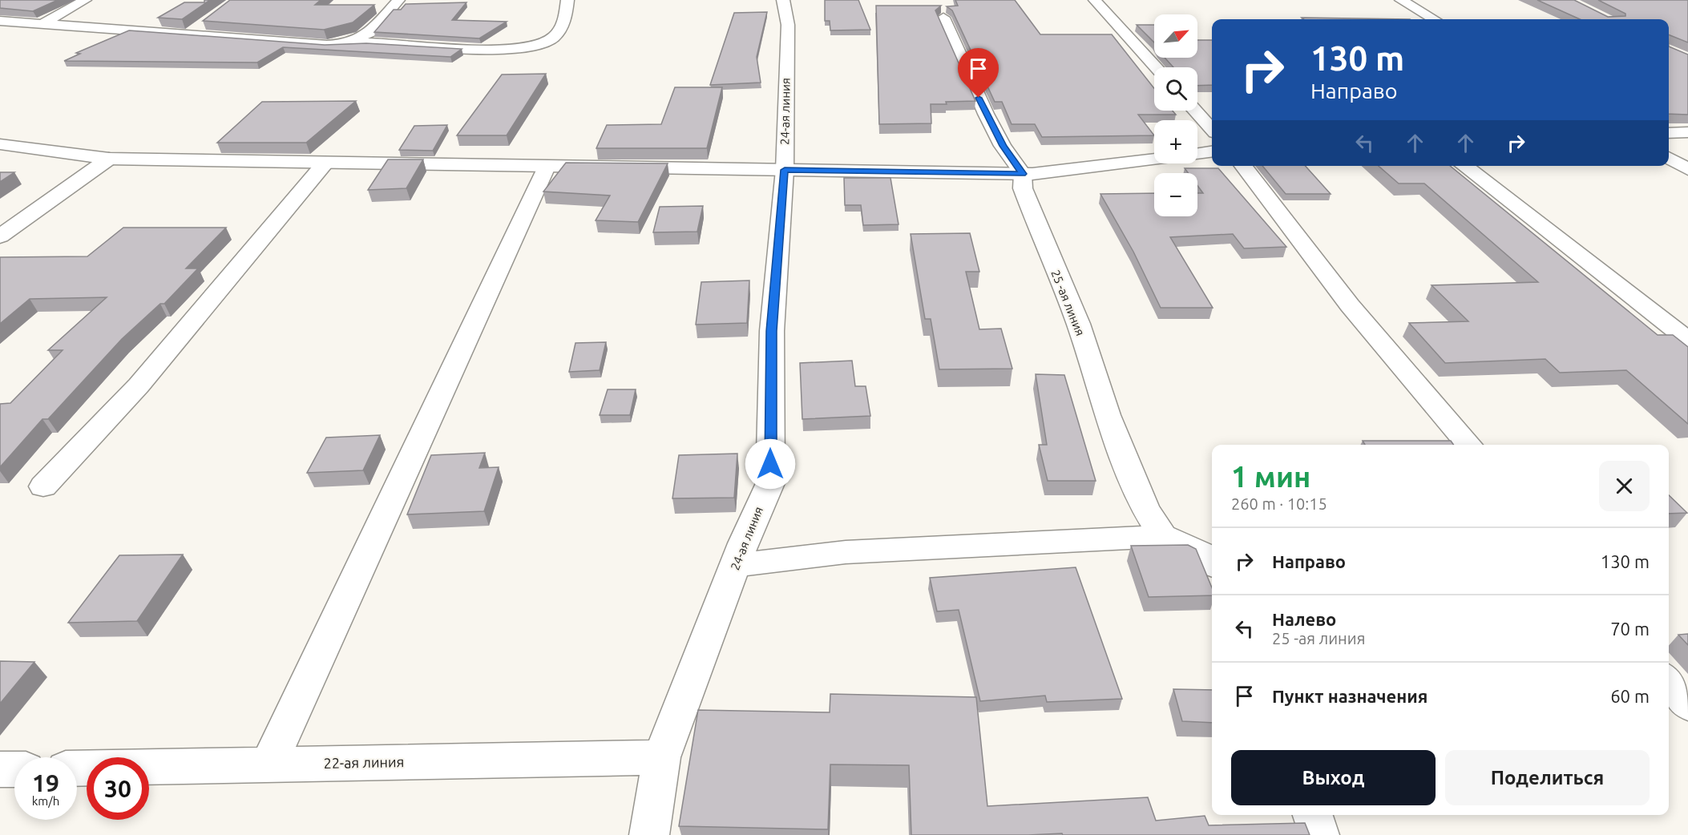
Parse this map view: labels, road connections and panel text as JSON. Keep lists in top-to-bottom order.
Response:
{
  "streets": {
    "street": ["24-ая линия", "25 -ая линия", "22-ая линия"]
  },
  "crossings": [
    ["24-ая линия", "22-ая линия"]
  ],
  "north": "top right",
  "page": {
    "map_buttons": ["+", "−"],
    "turn": ["130 m", "Направо"],
    "heading": ["1 мин", "260 m · 10:15"],
    "list": [
      {
        "name": "Направо",
        "value": "130 m"
      },
      {
        "name": "Налево",
        "note": "25 -ая линия",
        "value": "70 m"
      },
      {
        "name": "Пункт назначения",
        "value": "60 m"
      }
    ],
    "buttons": ["Выход", "Поделиться"],
    "speed": "19 km/h",
    "limit": "30"
  }
}
